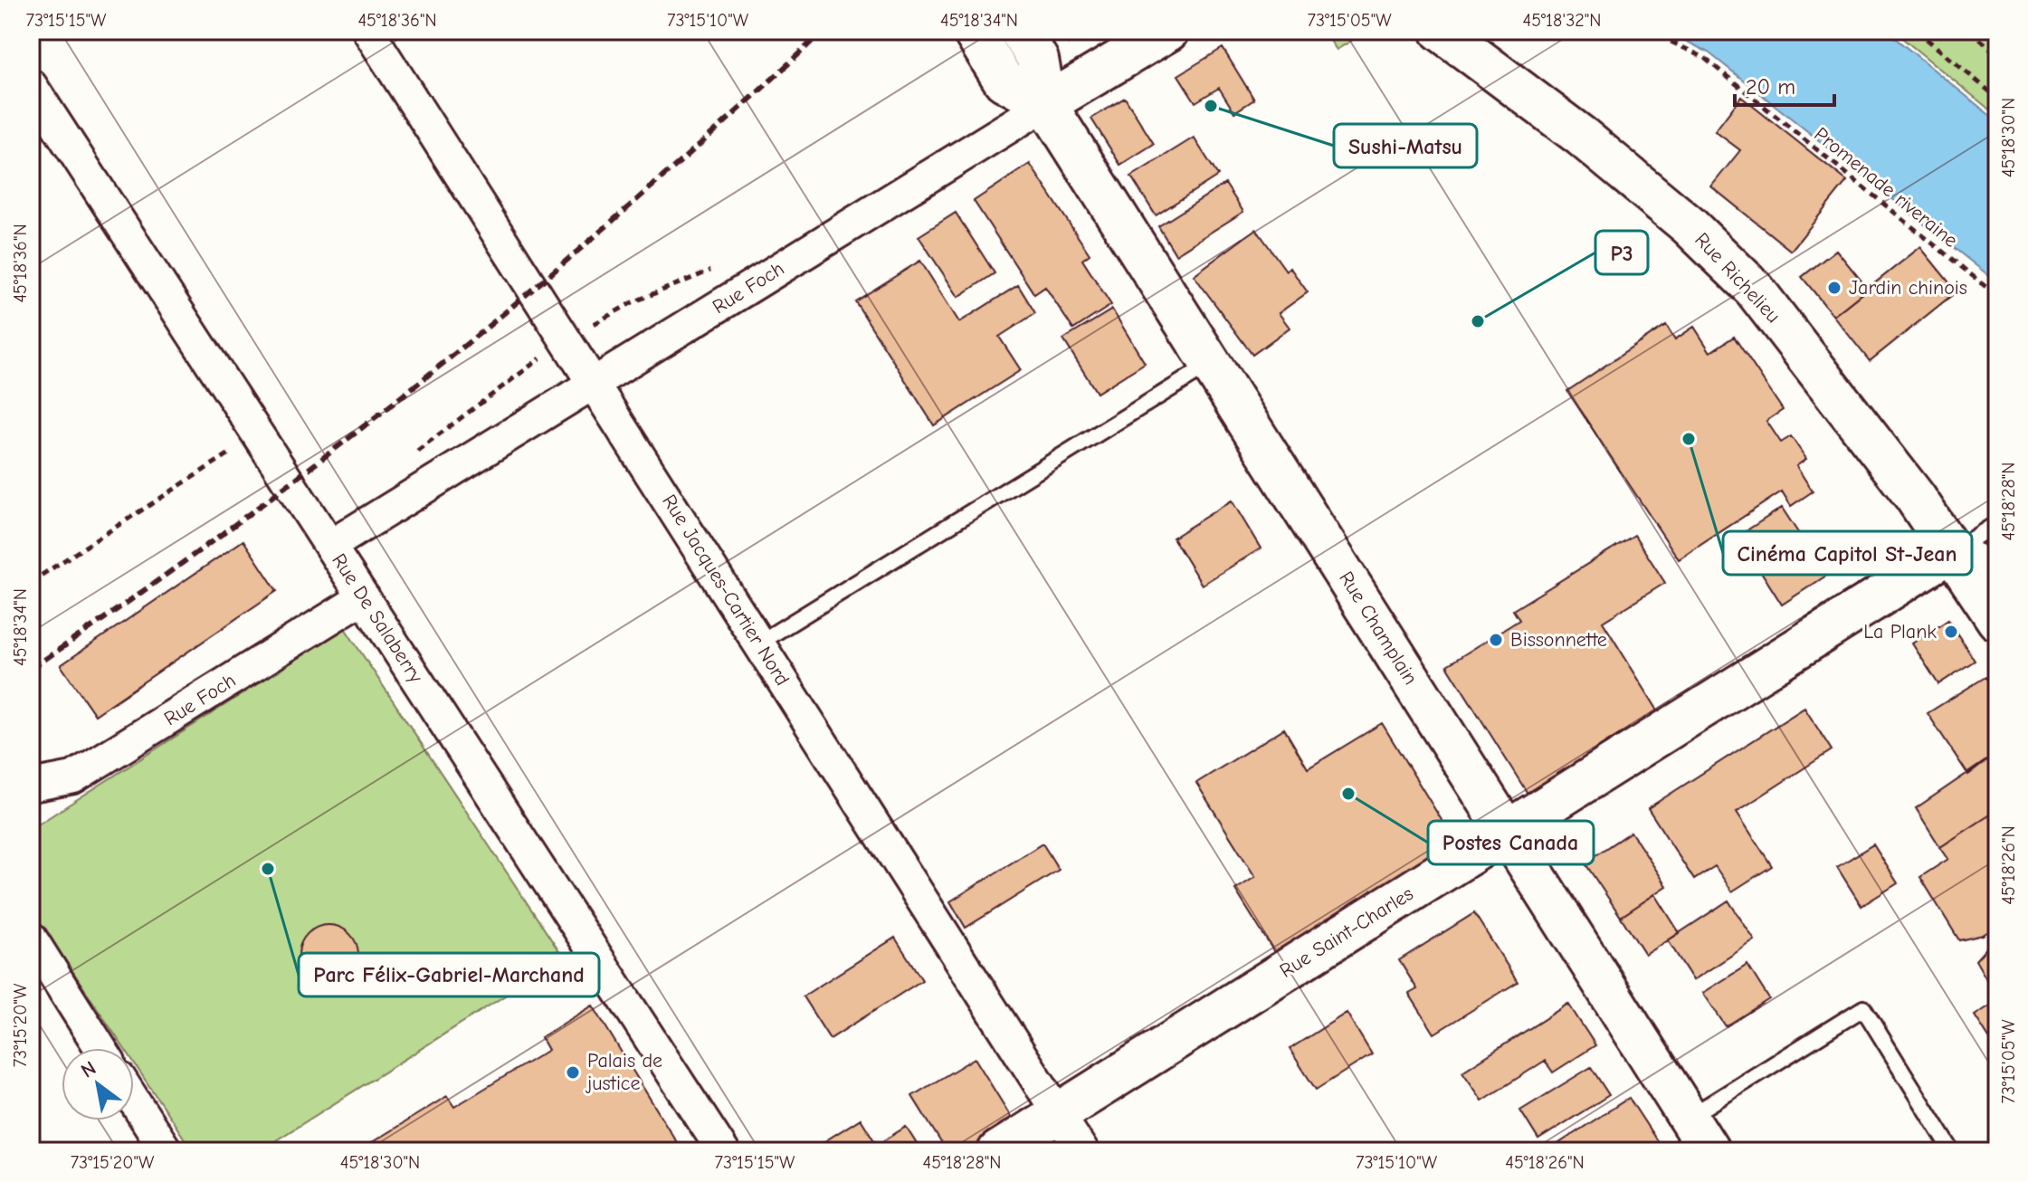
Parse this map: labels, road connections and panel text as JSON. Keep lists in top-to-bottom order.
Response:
{
  "streets": {
    "street": [
      "Rue Richelieu",
      "Rue Foch",
      "Rue Jacques-Cartier Nord",
      "Rue De Salaberry",
      "Rue Champlain",
      "Rue Saint-Charles"
    ],
    "path": ["Promenade riveraine"]
  },
  "crossings": [
    ["Rue Richelieu", "Rue Saint-Charles"],
    ["Rue Foch", "Rue Jacques-Cartier Nord"],
    ["Rue Foch", "Rue De Salaberry"],
    ["Rue Foch", "Rue Champlain"],
    ["Rue Jacques-Cartier Nord", "Rue Saint-Charles"],
    ["Rue Champlain", "Rue Saint-Charles"]
  ],
  "places": [
    "Sushi-Matsu",
    "Jardin chinois",
    "P3",
    "Cinéma Capitol St-Jean",
    "La Plank",
    "Bissonnette",
    "Postes Canada",
    "Parc Félix-Gabriel-Marchand",
    "Palais de justice"
  ],
  "scale_bar": "20 m",
  "north": "top left",
  "coordinates": [
    "73°15'15\"W",
    "45°18'36\"N",
    "73°15'10\"W",
    "45°18'34\"N",
    "73°15'05\"W",
    "45°18'32\"N",
    "45°18'30\"N",
    "45°18'28\"N",
    "45°18'26\"N",
    "73°15'20\"W"
  ]
}
